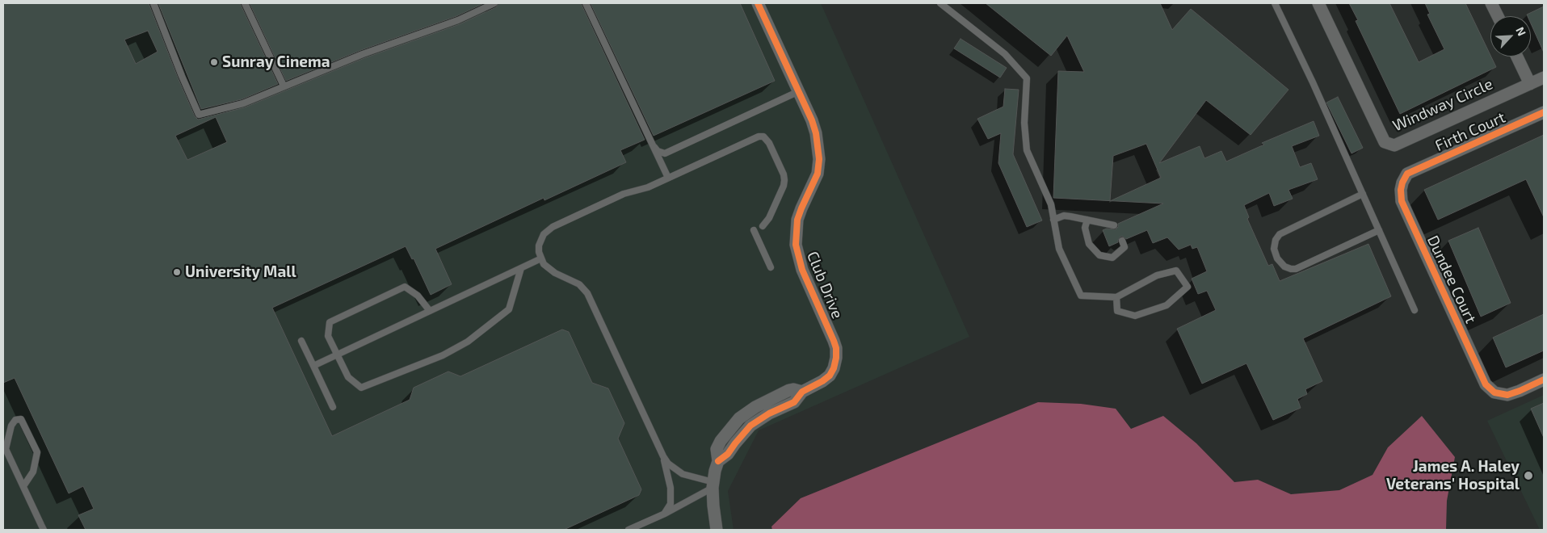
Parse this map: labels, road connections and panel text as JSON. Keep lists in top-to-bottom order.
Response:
{
  "streets": {
    "street": [
      "Windway Circle",
      "Firth Court",
      "Dundee Court",
      "Club Drive"
    ]
  },
  "crossings": [
    ["Firth Court", "Dundee Court"]
  ],
  "places": ["Sunray Cinema", "University Mall", "James A. Haley Veterans' Hospital"],
  "north": "top right"
}
